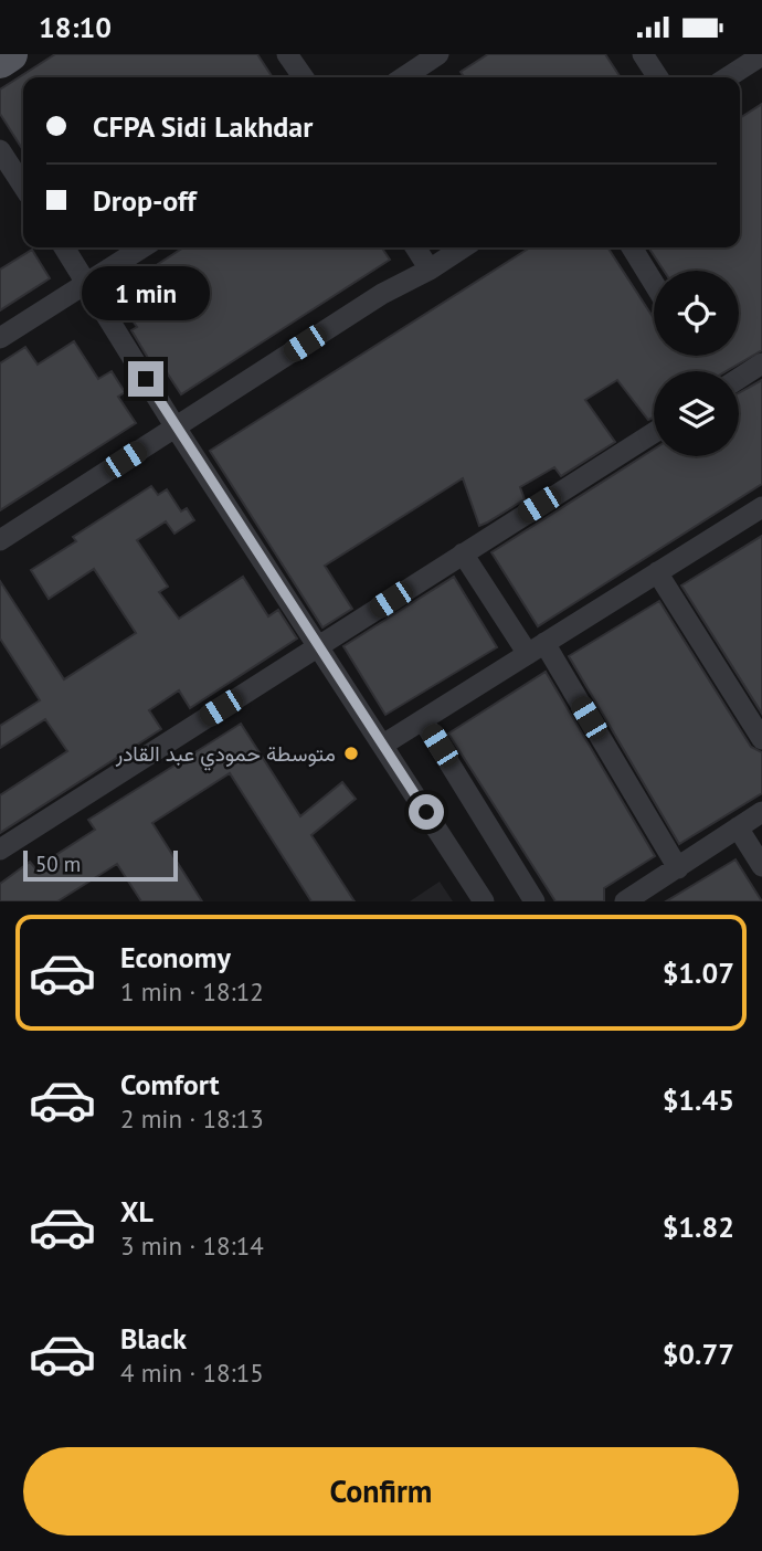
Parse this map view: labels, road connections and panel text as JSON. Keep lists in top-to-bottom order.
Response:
{
  "places": ["متوسطة حمودي عبد القادر"],
  "scale_bar": "50 m",
  "page": {
    "status": "18:10",
    "banner": ["CFPA Sidi Lakhdar", "Drop-off"],
    "bubble": "1 min",
    "scale": "50 m",
    "list": [
      {
        "name": "Economy",
        "note": "1 min · 18:12",
        "value": "$1.07"
      },
      {
        "name": "Comfort",
        "note": "2 min · 18:13",
        "value": "$1.45"
      },
      {
        "name": "XL",
        "note": "3 min · 18:14",
        "value": "$1.82"
      },
      {
        "name": "Black",
        "note": "4 min · 18:15",
        "value": "$0.77"
      }
    ],
    "buttons": "Confirm"
  }
}
